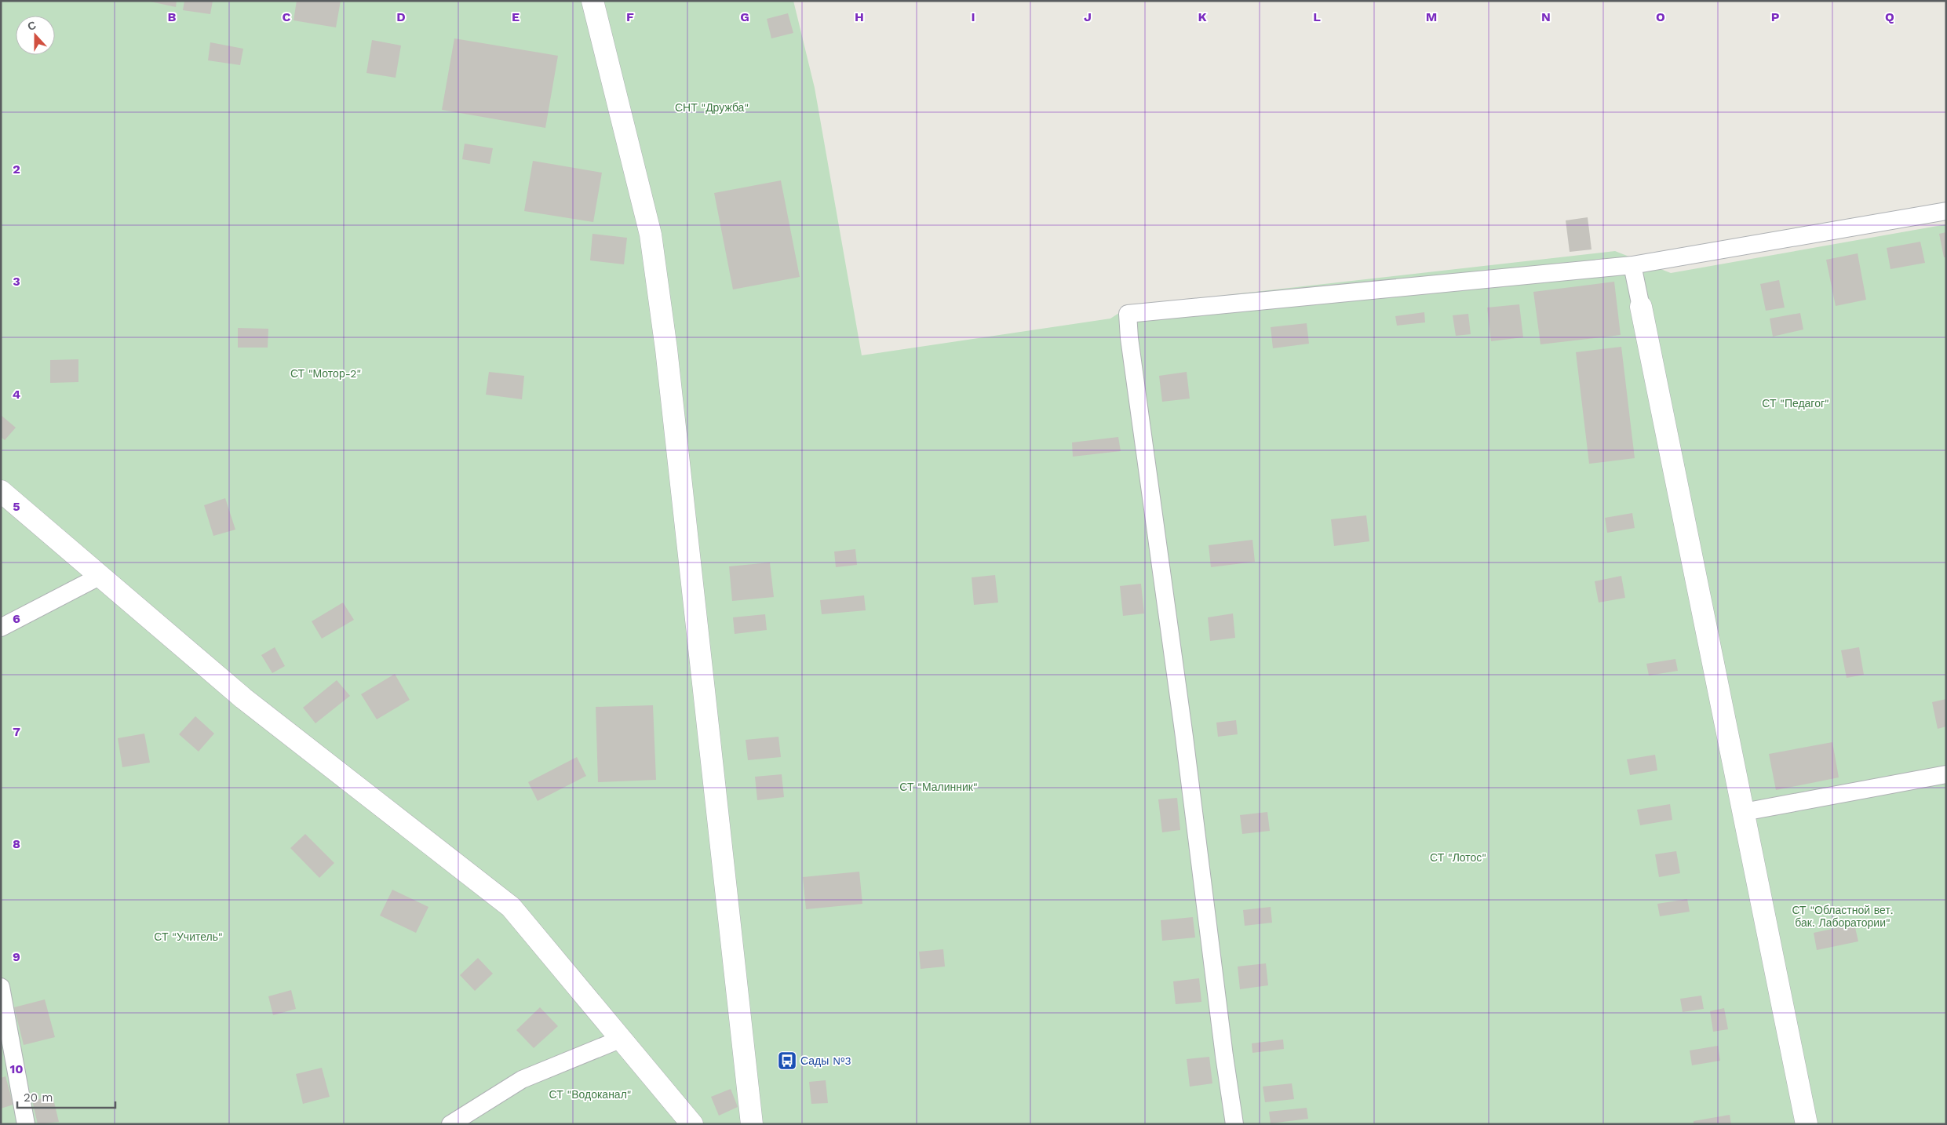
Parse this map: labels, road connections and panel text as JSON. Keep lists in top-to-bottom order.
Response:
{
  "parks": [
    "СНТ \"Дружба\"",
    "СТ \"Мотор-2\"",
    "СТ \"Педагог\"",
    "СТ \"Малинник\"",
    "СТ \"Лотос\"",
    "СТ \"Областной вет. бак. Лаборатории\"",
    "СТ \"Учитель\"",
    "СТ \"Водоканал\""
  ],
  "places": {
    "bus stop": ["Сады №3"]
  },
  "scale_bar": "20 m",
  "north": "top",
  "grid": {
    "columns": [
      "B",
      "C",
      "D",
      "E",
      "F",
      "G",
      "H",
      "I",
      "J",
      "K",
      "L",
      "M",
      "N",
      "O",
      "P",
      "Q"
    ],
    "rows": [
      "2",
      "3",
      "4",
      "5",
      "6",
      "7",
      "8",
      "9",
      "10"
    ]
  }
}
